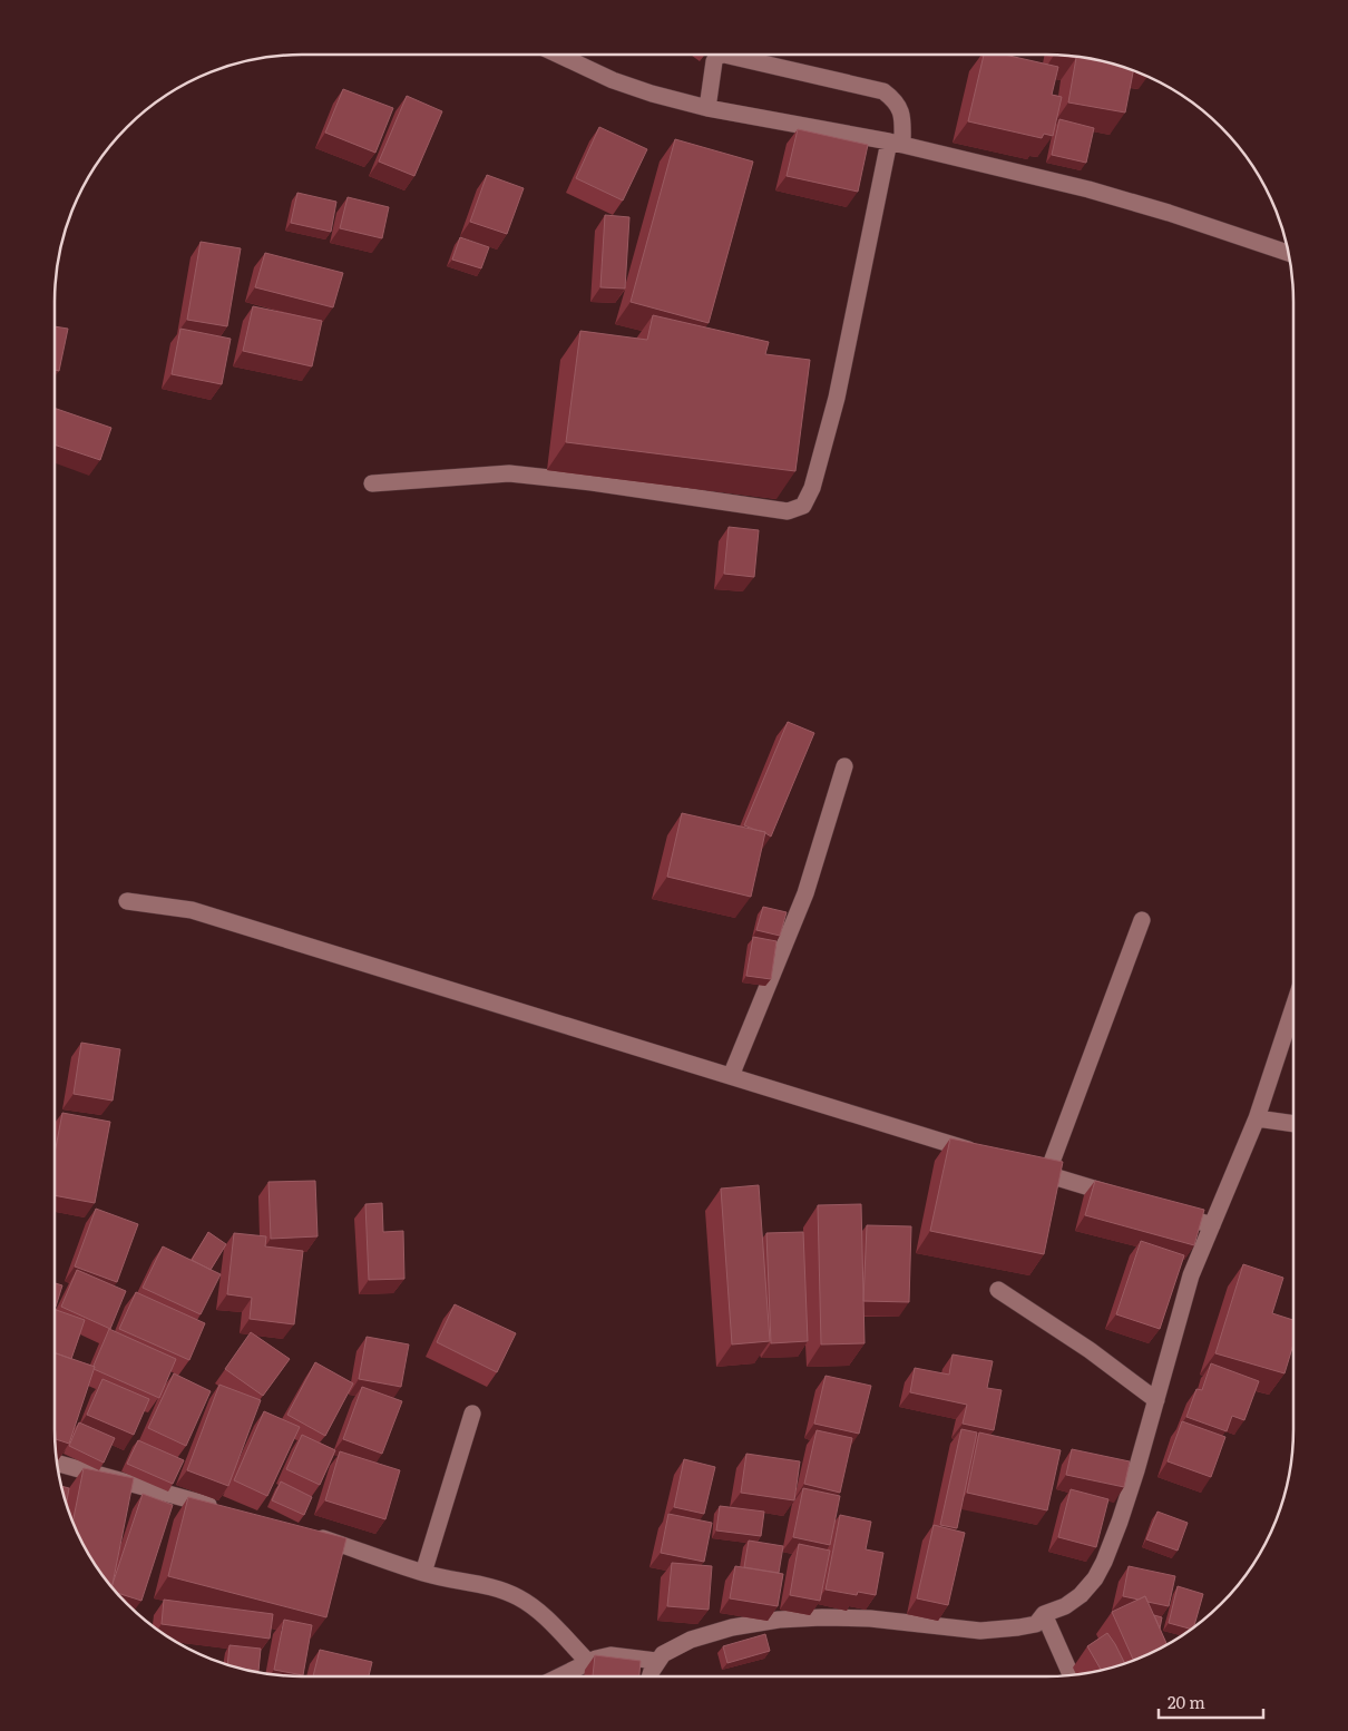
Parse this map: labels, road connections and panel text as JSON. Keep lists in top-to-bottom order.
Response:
{
  "scale_bar": "20 m"
}
